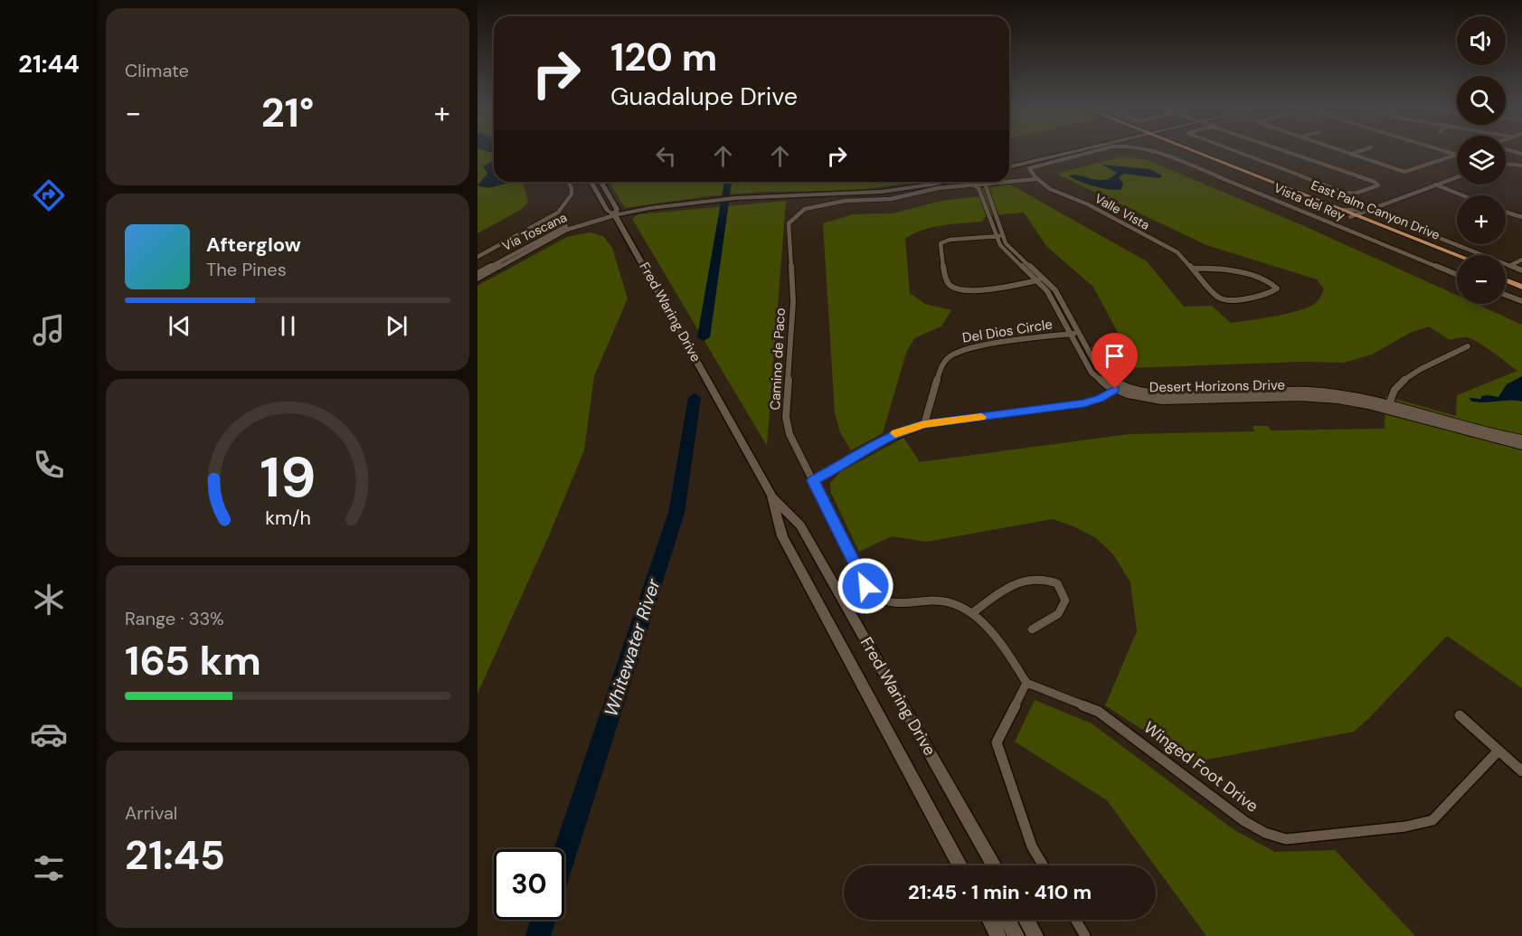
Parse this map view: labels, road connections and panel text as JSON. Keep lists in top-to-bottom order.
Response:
{
  "streets": {
    "main road": ["East Palm Canyon Drive", "Fred Waring Drive"],
    "street": [
      "Vista del Rey",
      "Valle Vista",
      "Via Toscana",
      "Del Dios Circle",
      "Camino de Paco",
      "Desert Horizons Drive",
      "Winged Foot Drive"
    ]
  },
  "crossings": [
    ["Vista del Rey", "Valle Vista"],
    ["Vista del Rey", "Camino de Paco"],
    ["Valle Vista", "Camino de Paco"],
    ["Via Toscana", "Fred Waring Drive"],
    ["Del Dios Circle", "Desert Horizons Drive"],
    ["Camino de Paco", "Desert Horizons Drive"]
  ],
  "water": ["Whitewater River"],
  "page": {
    "tabs": "21:44",
    "tile": [
      "Climate",
      ["Range · 33%", "165 km"],
      ["Arrival", "21:45"]
    ],
    "map_buttons": ["+", "−"],
    "turn": ["120 m", "Guadalupe Drive"],
    "heat": ["−", "21°", "+"],
    "song": ["Afterglow", "The Pines"],
    "limit": "30",
    "trip": "21:45 · 1 min · 410 m",
    "gauge": ["19", "km/h"]
  }
}
